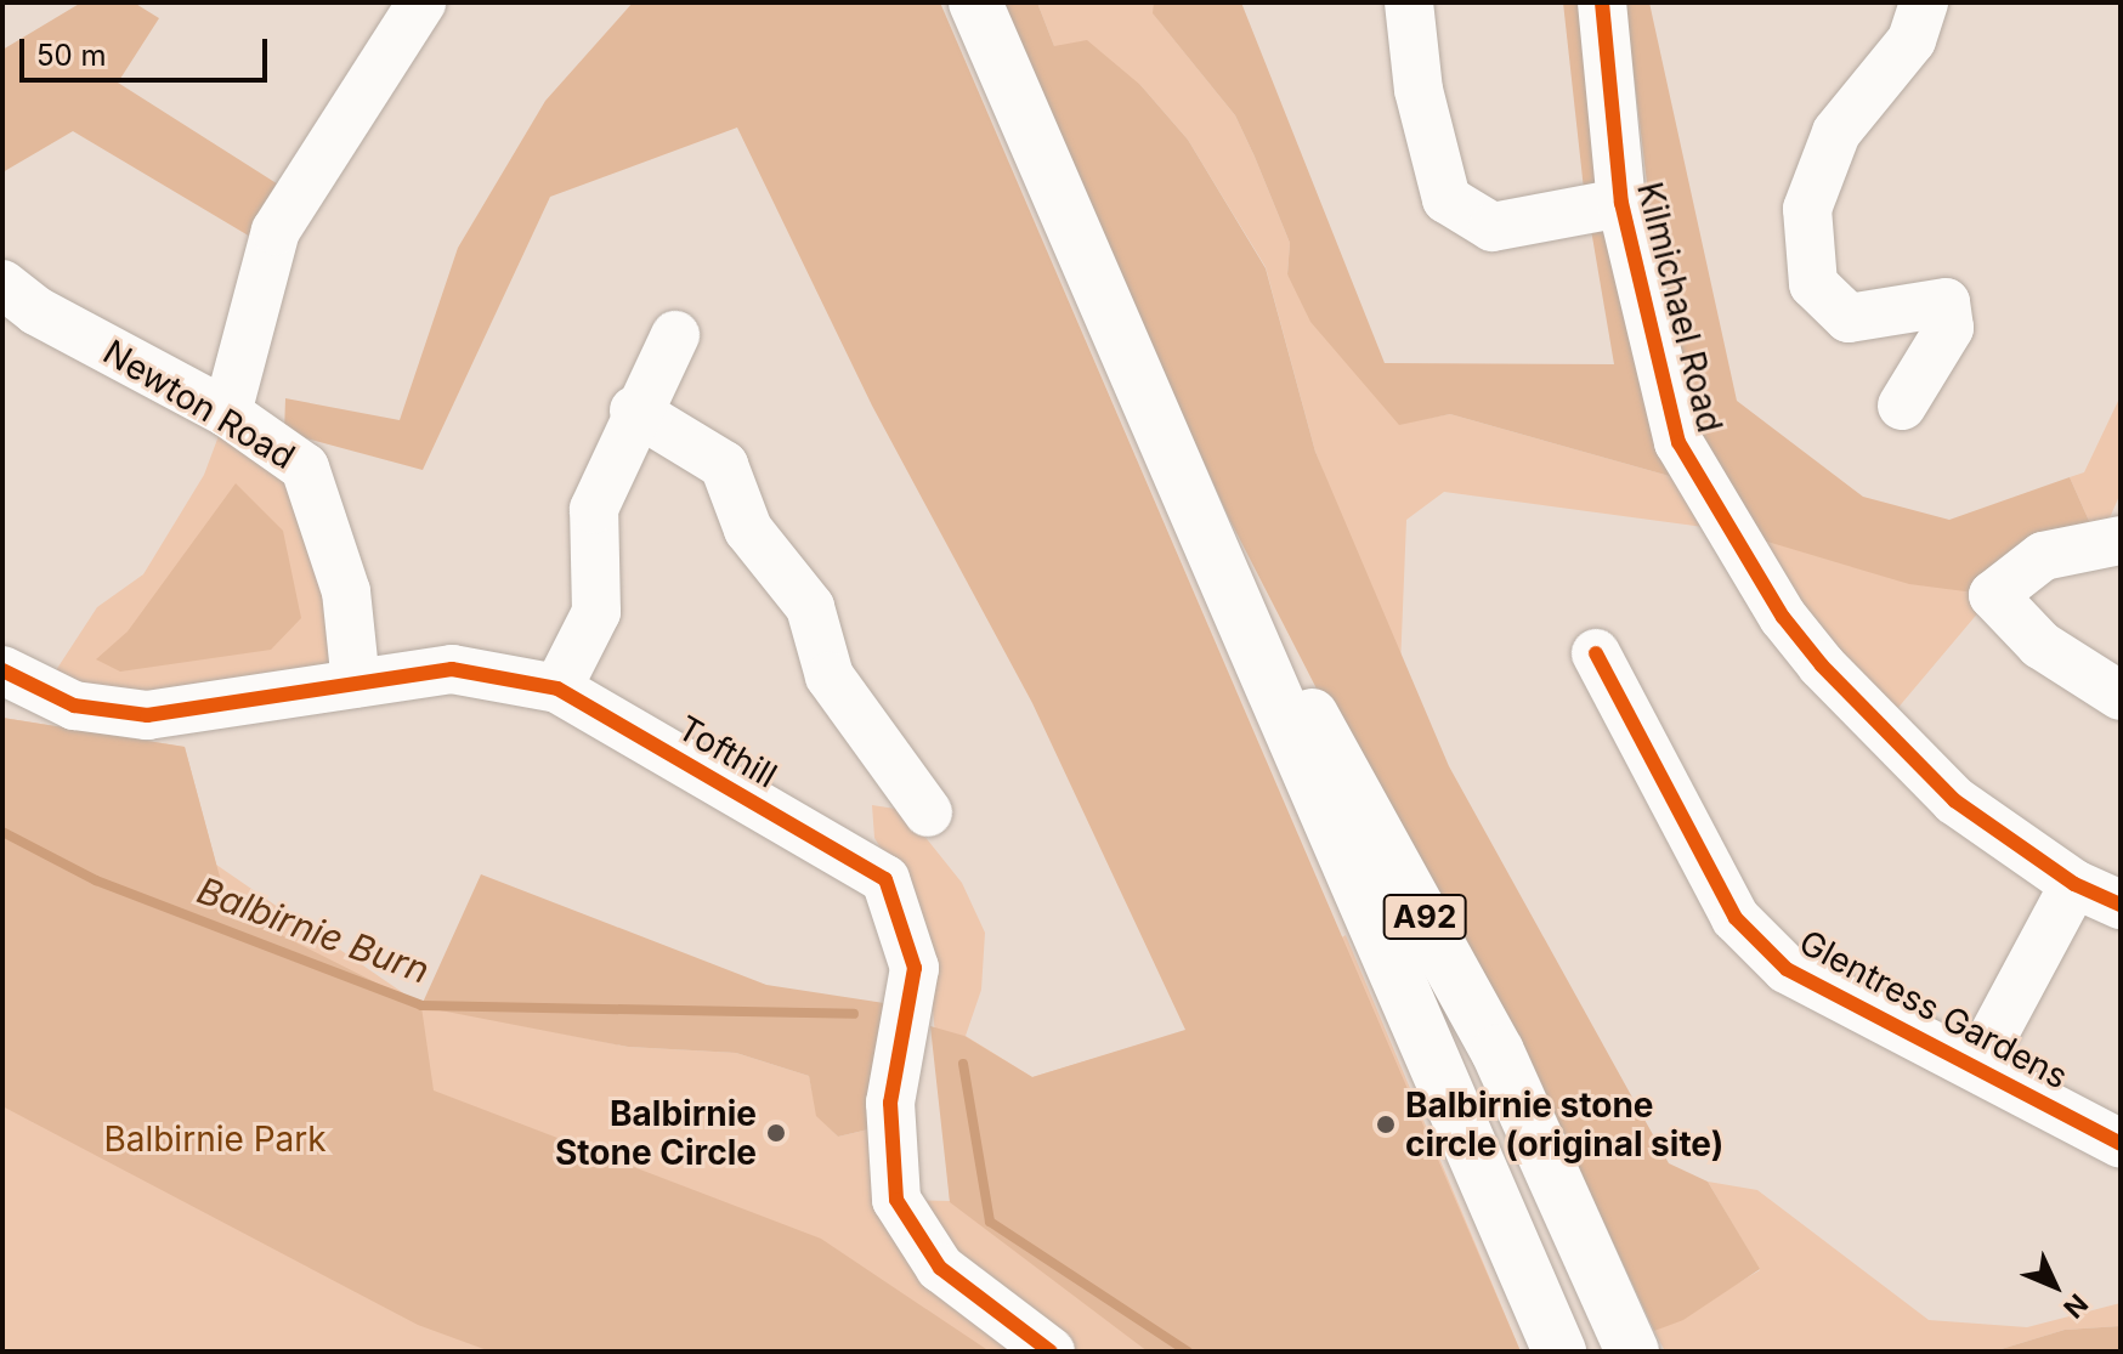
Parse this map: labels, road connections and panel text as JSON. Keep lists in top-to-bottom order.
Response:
{
  "streets": {
    "highway": ["A92"],
    "street": [
      "Kilmichael Road",
      "Newton Road",
      "Tofthill",
      "Glentress Gardens"
    ]
  },
  "crossings": [
    ["Kilmichael Road", "Glentress Gardens"],
    ["Newton Road", "Tofthill"]
  ],
  "water": ["Balbirnie Burn"],
  "parks": ["Balbirnie Park"],
  "places": ["Balbirnie stone circle (original site)", "Balbirnie Stone Circle"],
  "scale_bar": "50 m",
  "north": "bottom right"
}
